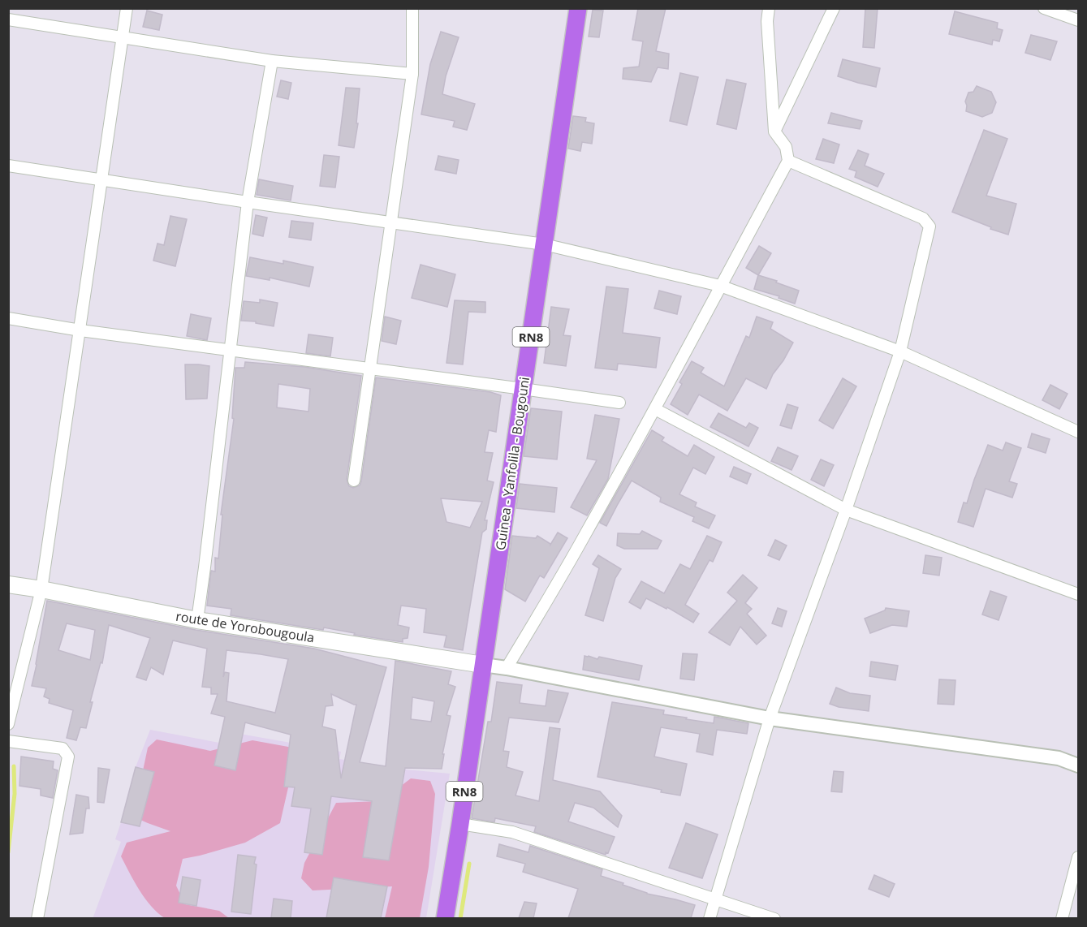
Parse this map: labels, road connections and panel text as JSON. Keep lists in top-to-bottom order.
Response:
{
  "streets": {
    "main road": ["RN8", "Guinea - Yanfolila - Bougouni", "route de Yorobougoula"]
  },
  "crossings": [
    ["Guinea - Yanfolila - Bougouni", "route de Yorobougoula"]
  ]
}
